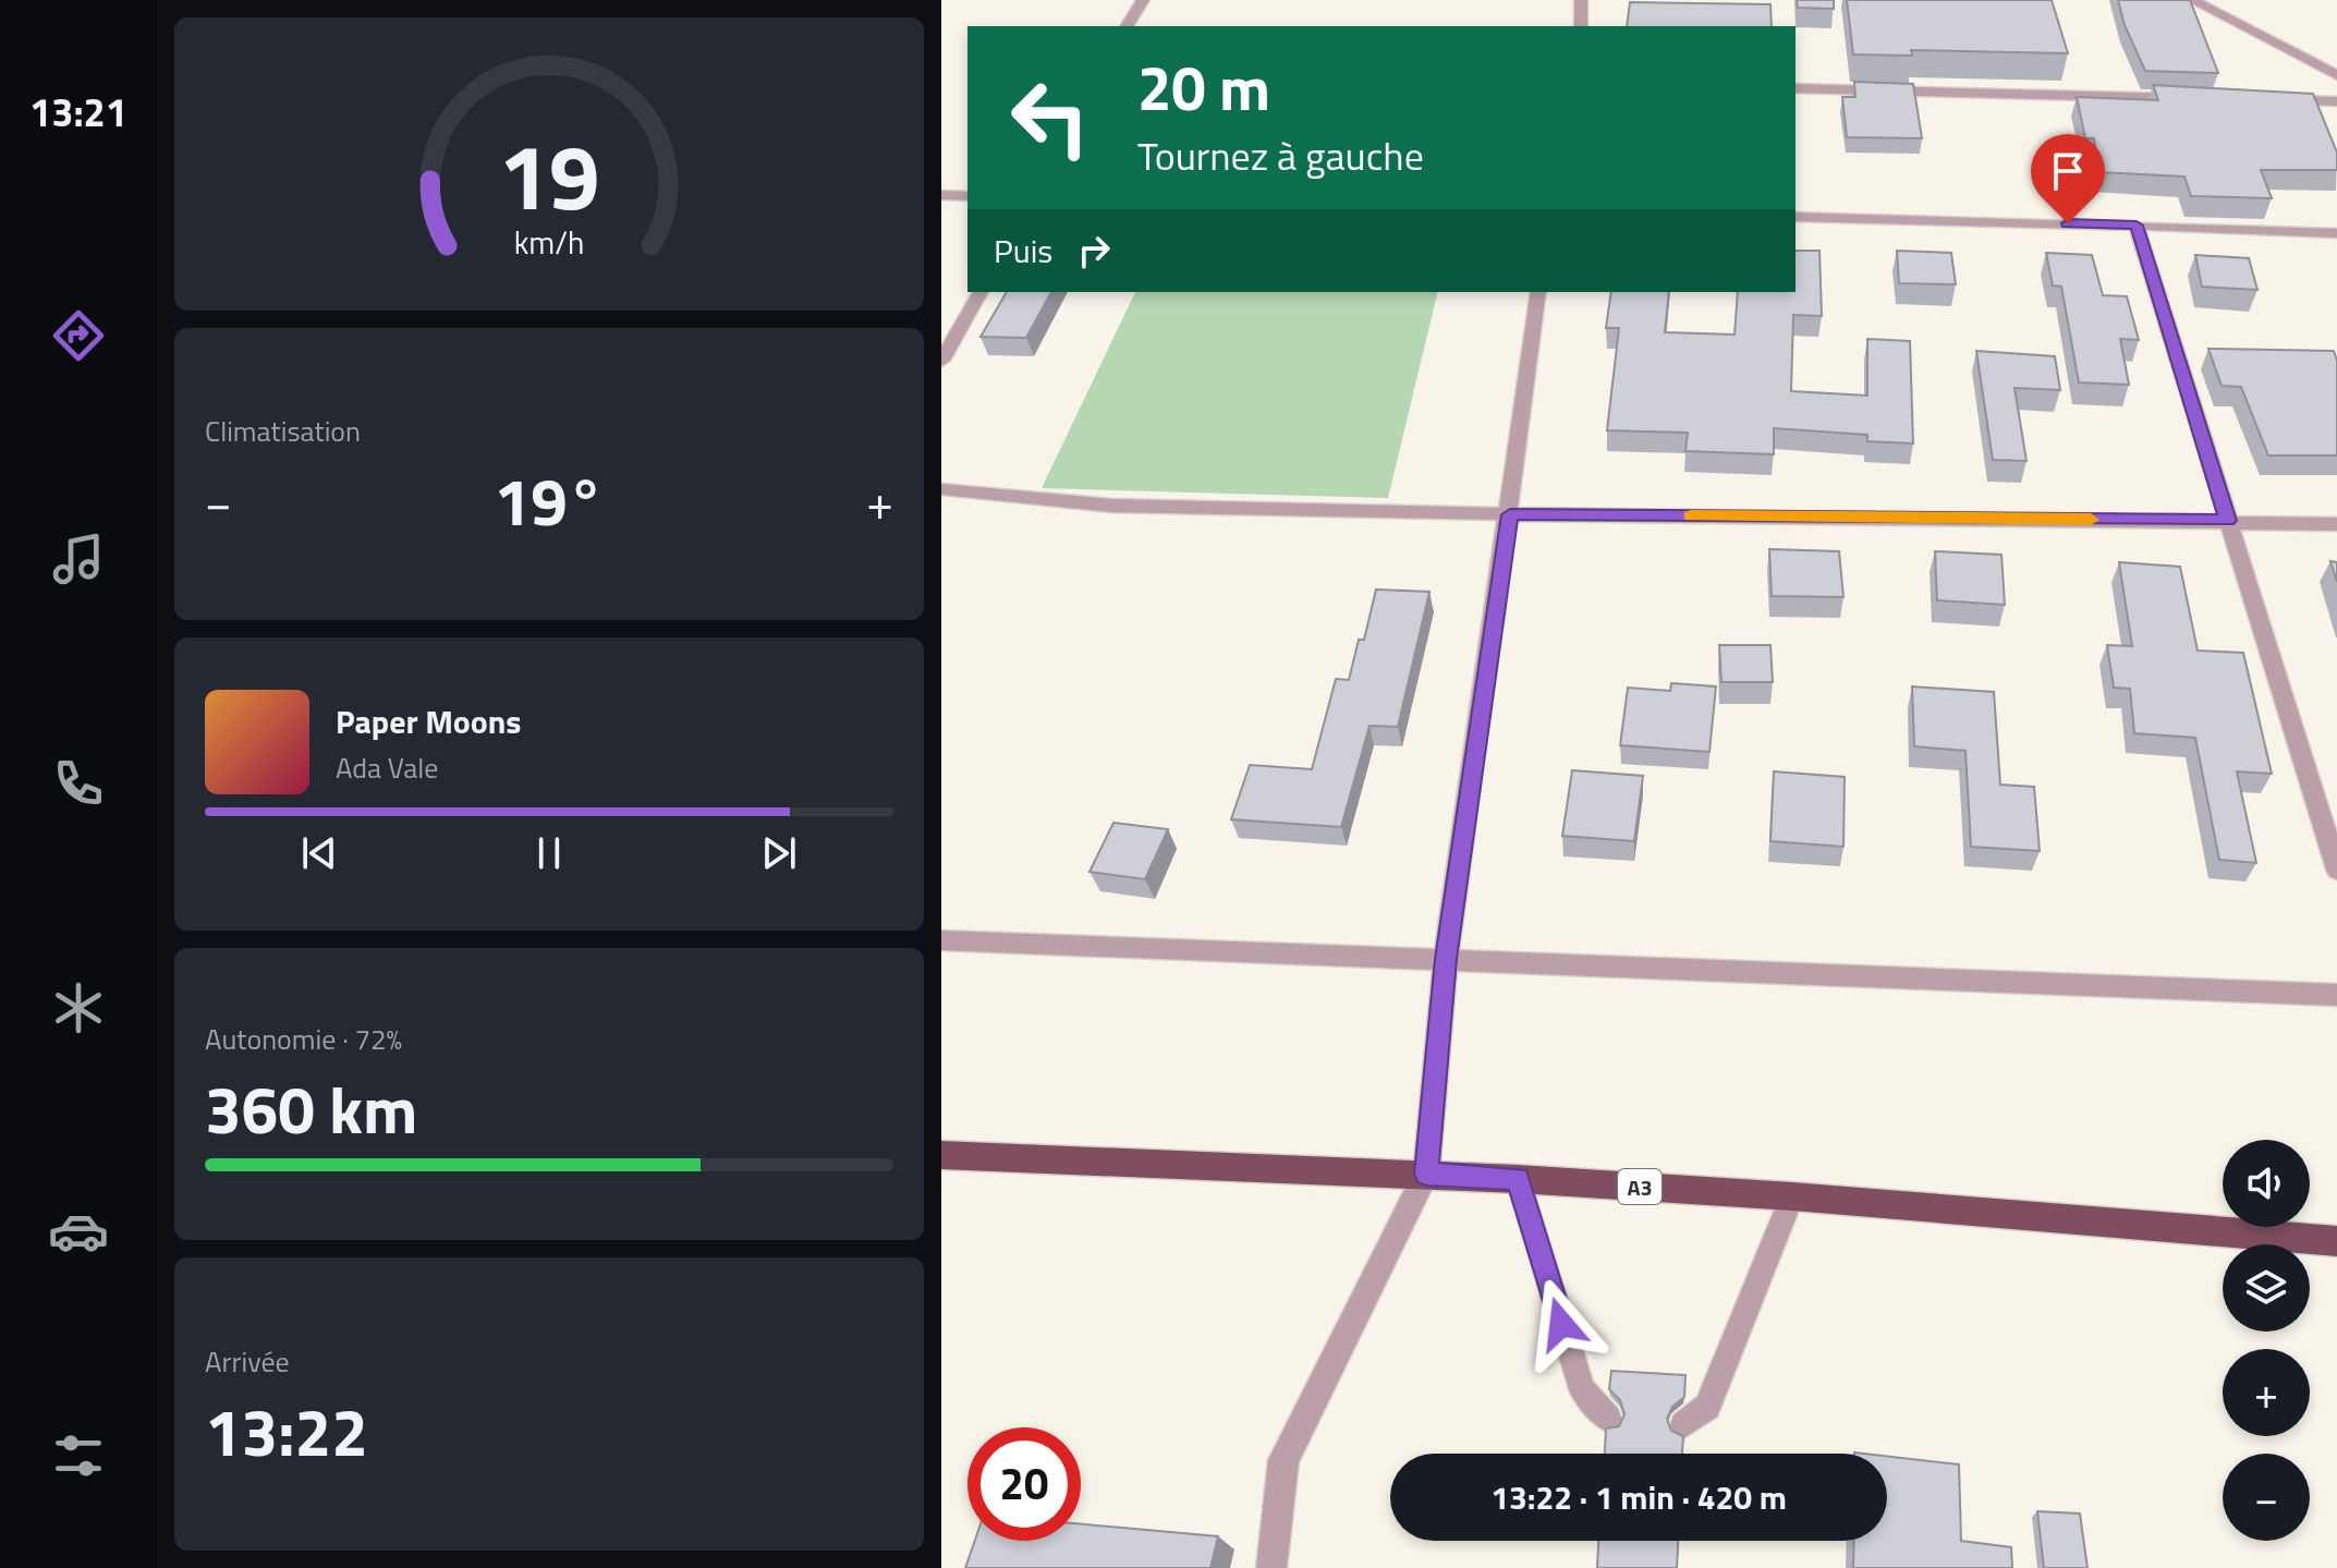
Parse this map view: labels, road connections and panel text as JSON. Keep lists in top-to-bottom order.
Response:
{
  "streets": {
    "highway": ["A3"]
  },
  "page": {
    "tabs": "13:21",
    "turn": ["20 m", "Tournez à gauche"],
    "then": "Puis",
    "tile": [
      "Climatisation",
      ["Autonomie · 72%", "360 km"],
      ["Arrivée", "13:22"]
    ],
    "heat": ["−", "19°", "+"],
    "song": ["Paper Moons", "Ada Vale"],
    "map_buttons": ["+", "−"],
    "limit": "20",
    "trip": "13:22 · 1 min · 420 m",
    "gauge": ["19", "km/h"]
  }
}
